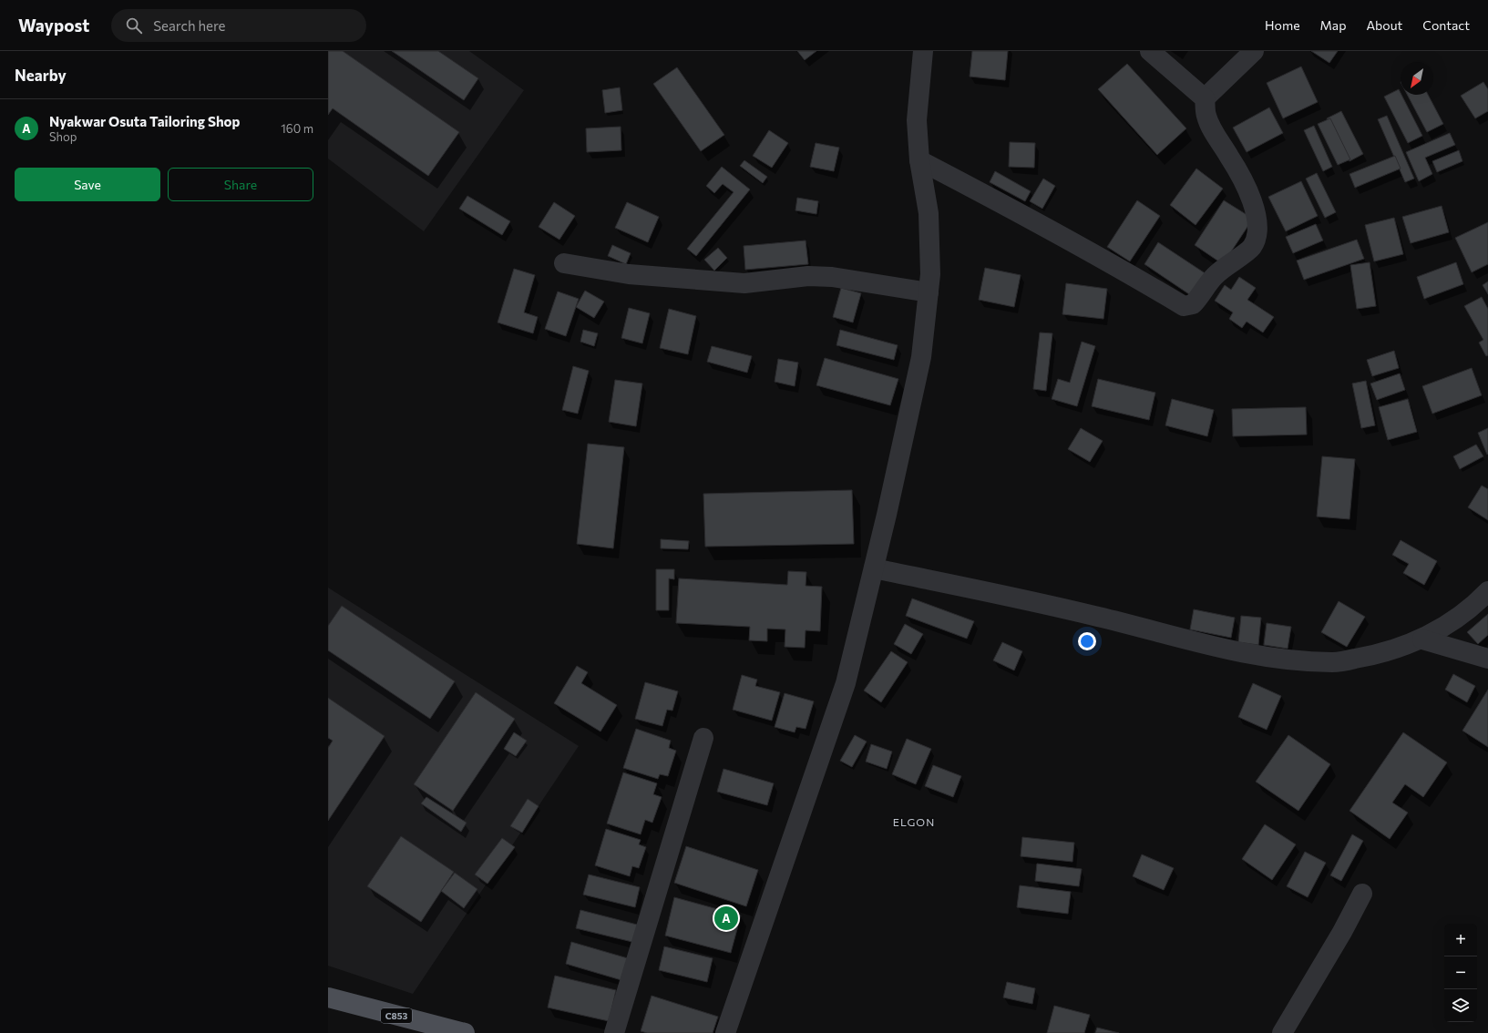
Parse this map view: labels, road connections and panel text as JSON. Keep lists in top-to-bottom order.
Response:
{
  "streets": {
    "main road": ["C853"]
  },
  "districts": ["ELGON"],
  "north": "bottom left",
  "page": {
    "header": "Waypost",
    "search": "Search here",
    "nav": [
      "Home",
      "Map",
      "About",
      "Contact"
    ],
    "heading": "Nearby",
    "list": [
      {
        "mark": "A",
        "name": "Nyakwar Osuta Tailoring Shop",
        "note": "Shop",
        "value": "160 m"
      }
    ],
    "buttons": ["Save", "Share"],
    "pins": "A",
    "map_buttons": ["+", "−"]
  }
}
